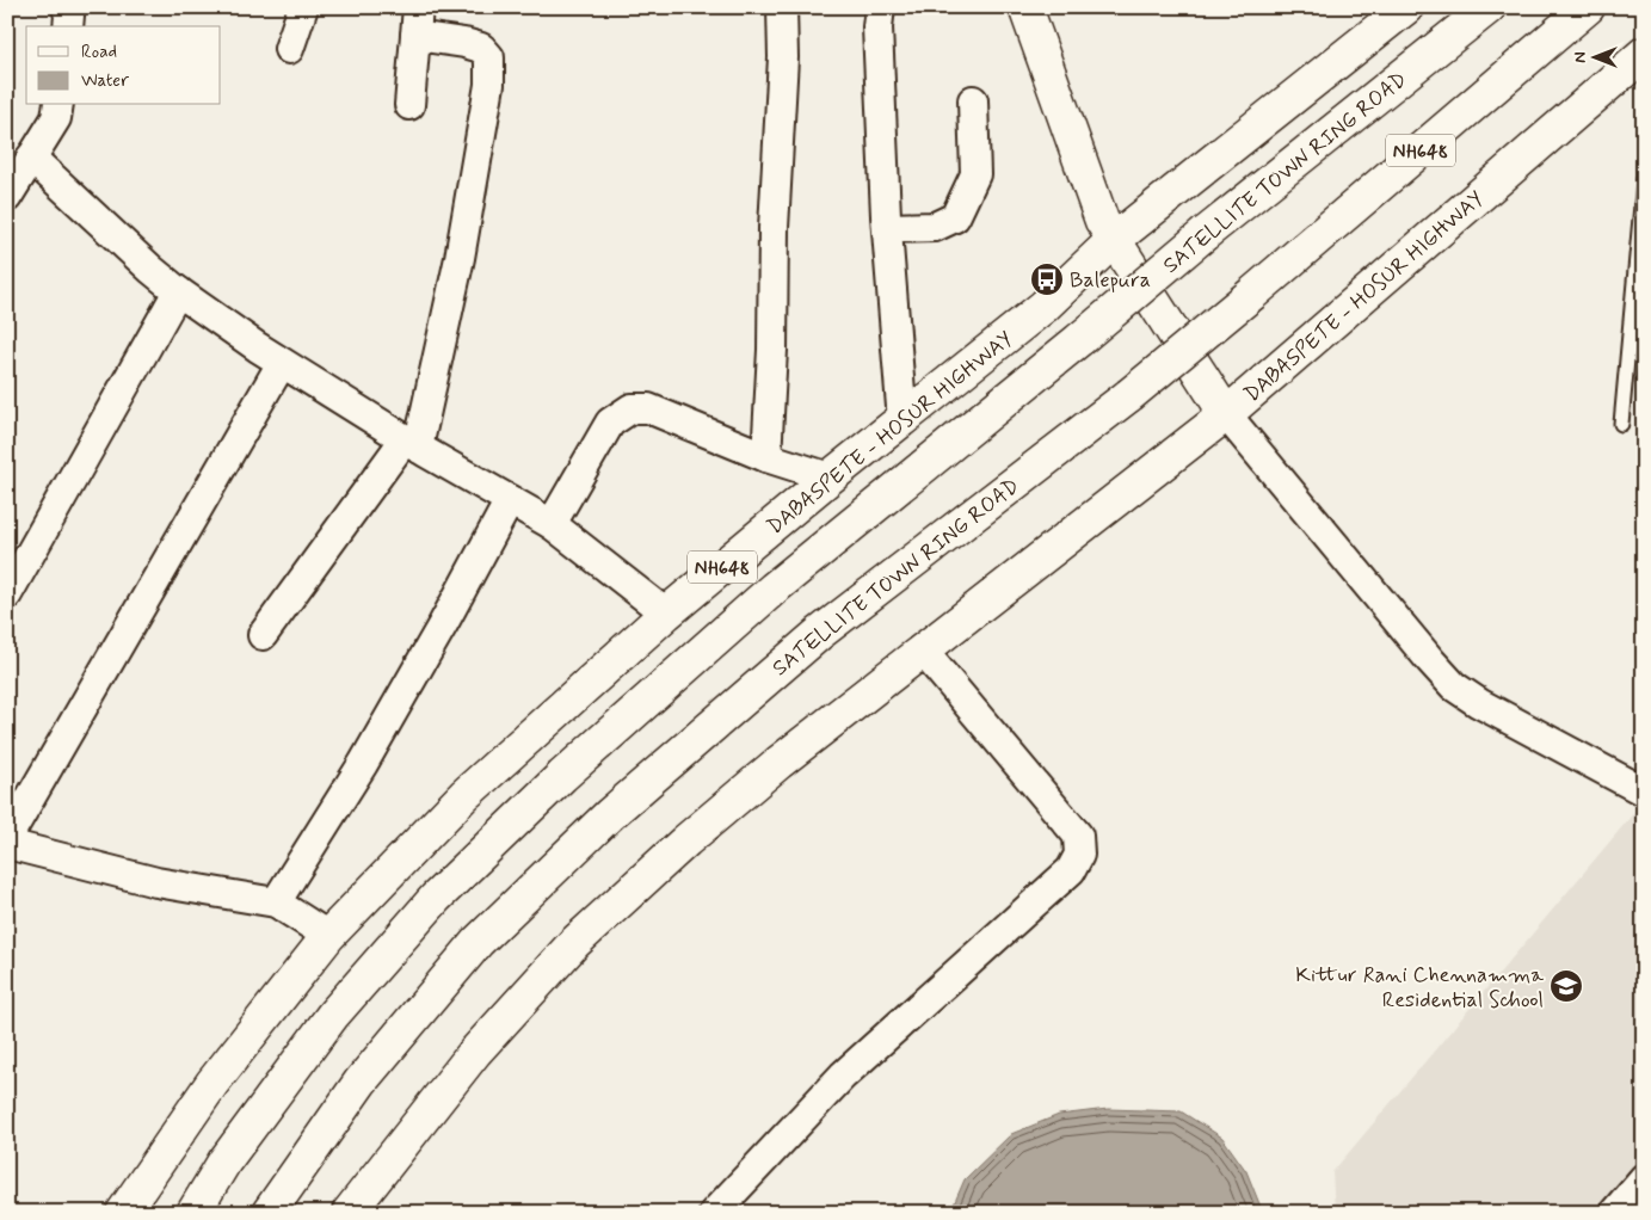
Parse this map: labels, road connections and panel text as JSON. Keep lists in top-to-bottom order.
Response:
{
  "streets": {
    "main road": ["NH648", "SATELLITE TOWN RING ROAD", "DABASPETE - HOSUR HIGHWAY"]
  },
  "places": {
    "bus stop": ["Balepura"],
    "school or university": ["Kittur Rani Chennamma Residential School"]
  },
  "legend": ["Road", "Water"],
  "north": "left"
}
